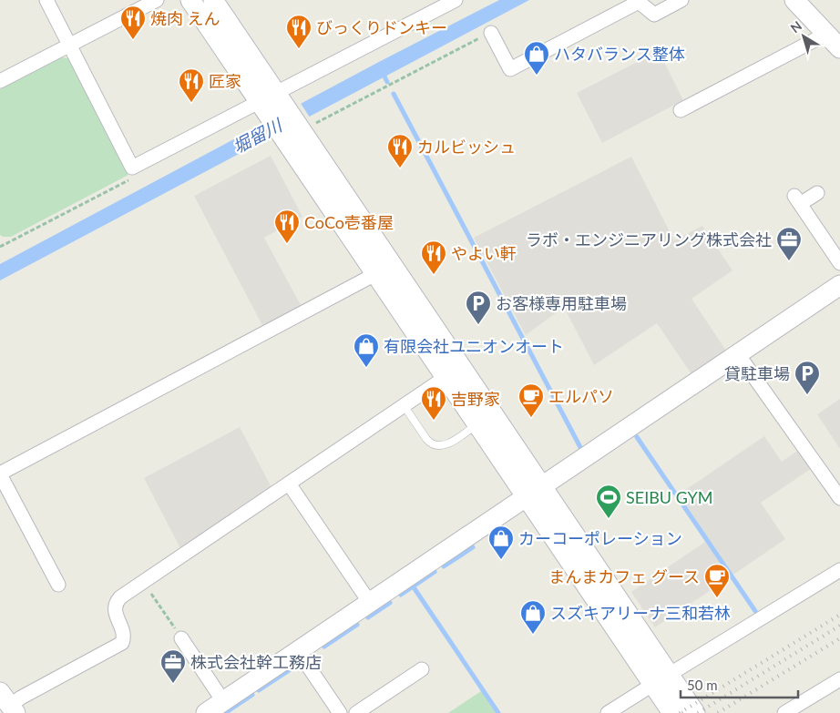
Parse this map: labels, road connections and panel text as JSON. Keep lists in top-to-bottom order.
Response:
{
  "water": ["堀留川"],
  "places": {
    "restaurant": [
      "焼肉 えん",
      "びっくりドンキー",
      "匠家",
      "カルビッシュ",
      "CoCo壱番屋",
      "やよい軒",
      "吉野家"
    ],
    "shop": [
      "ハタバランス整体",
      "有限会社ユニオンオート",
      "カーコーポレーション",
      "スズキアリーナ三和若林"
    ],
    "office": ["ラボ・エンジニアリング株式会社", "株式会社幹工務店"],
    "parking": ["お客様専用駐車場", "貸駐車場"],
    "cafe": ["エルパソ", "まんまカフェ グース"],
    "sports": ["SEIBU GYM"]
  },
  "scale_bar": "50 m",
  "north": "top left"
}
